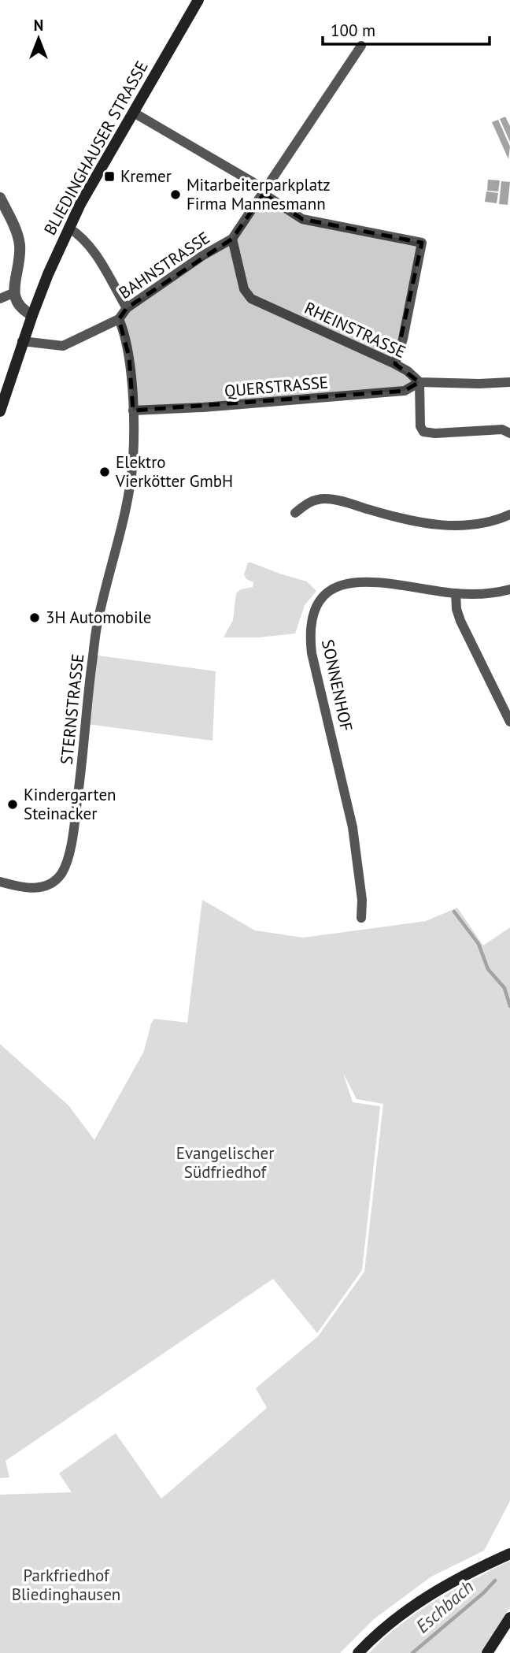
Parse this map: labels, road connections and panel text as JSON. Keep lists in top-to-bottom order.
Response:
{
  "streets": {
    "main road": ["BLIEDINGHAUSER STRASSE"],
    "street": [
      "BAHNSTRASSE",
      "RHEINSTRASSE",
      "QUERSTRASSE",
      "SONNENHOF",
      "STERNSTRASSE"
    ]
  },
  "crossings": [
    ["BLIEDINGHAUSER STRASSE", "BAHNSTRASSE"],
    ["BAHNSTRASSE", "RHEINSTRASSE"],
    ["BAHNSTRASSE", "STERNSTRASSE"],
    ["RHEINSTRASSE", "QUERSTRASSE"],
    ["QUERSTRASSE", "STERNSTRASSE"]
  ],
  "water": ["Eschbach"],
  "parks": ["Evangelischer Südfriedhof", "Parkfriedhof Bliedinghausen"],
  "places": {
    "transit": ["Kremer"],
    "other": [
      "Mitarbeiterparkplatz Firma Mannesmann",
      "Elektro Vierkötter GmbH",
      "3H Automobile",
      "Kindergarten Steinacker"
    ]
  },
  "scale_bar": "100 m",
  "north": "top"
}
